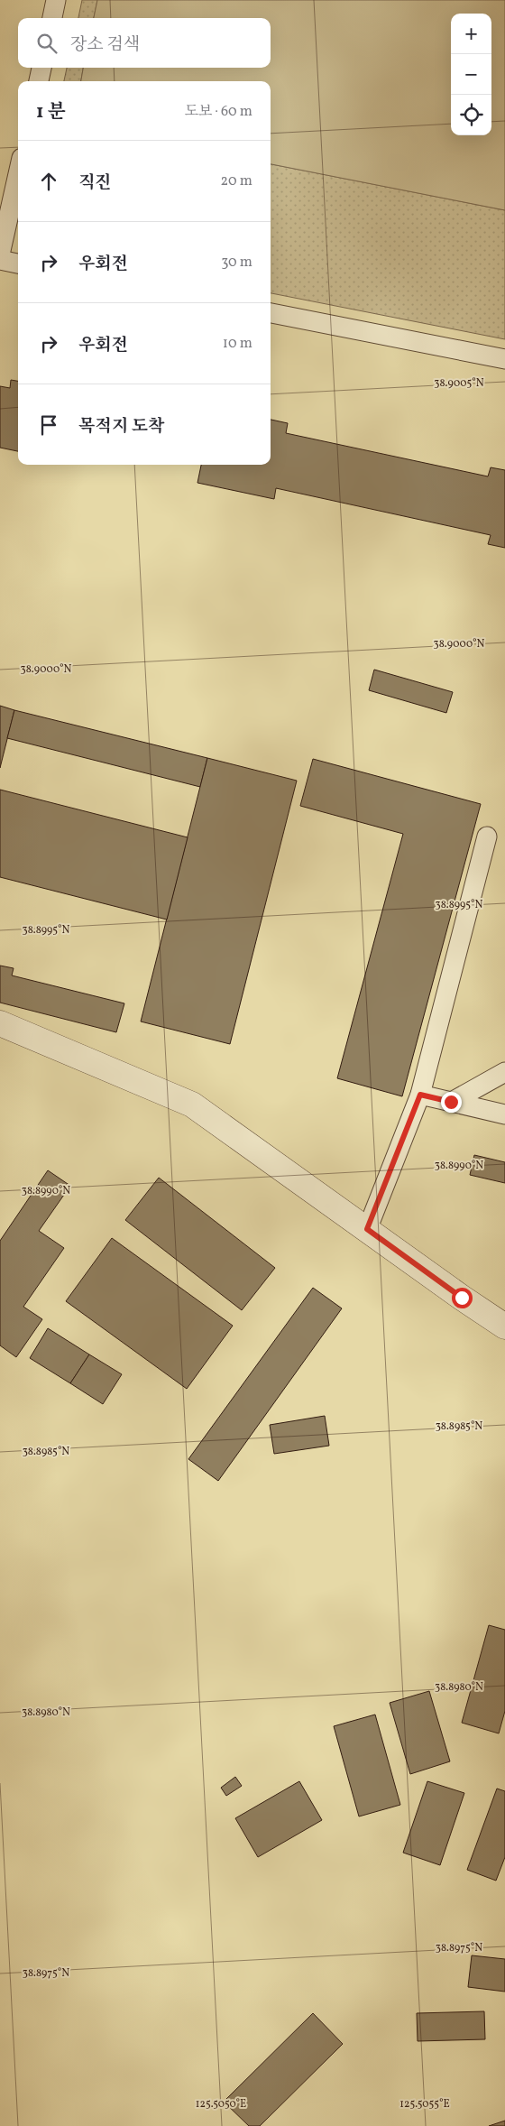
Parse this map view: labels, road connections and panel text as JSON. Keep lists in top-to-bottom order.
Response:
{
  "page": {
    "map_buttons": ["+", "−"],
    "search": "장소 검색",
    "heading": ["1 분", "도보 · 60 m"],
    "list": [
      ["직진", "20 m"],
      ["우회전", "30 m"],
      ["우회전", "10 m"],
      "목적지 도착"
    ]
  },
  "coordinates": [
    "38.9005°N",
    "38.9000°N",
    "38.8995°N",
    "38.8990°N",
    "38.8985°N",
    "38.8980°N",
    "38.8975°N",
    "125.5050°E",
    "125.5055°E"
  ]
}
